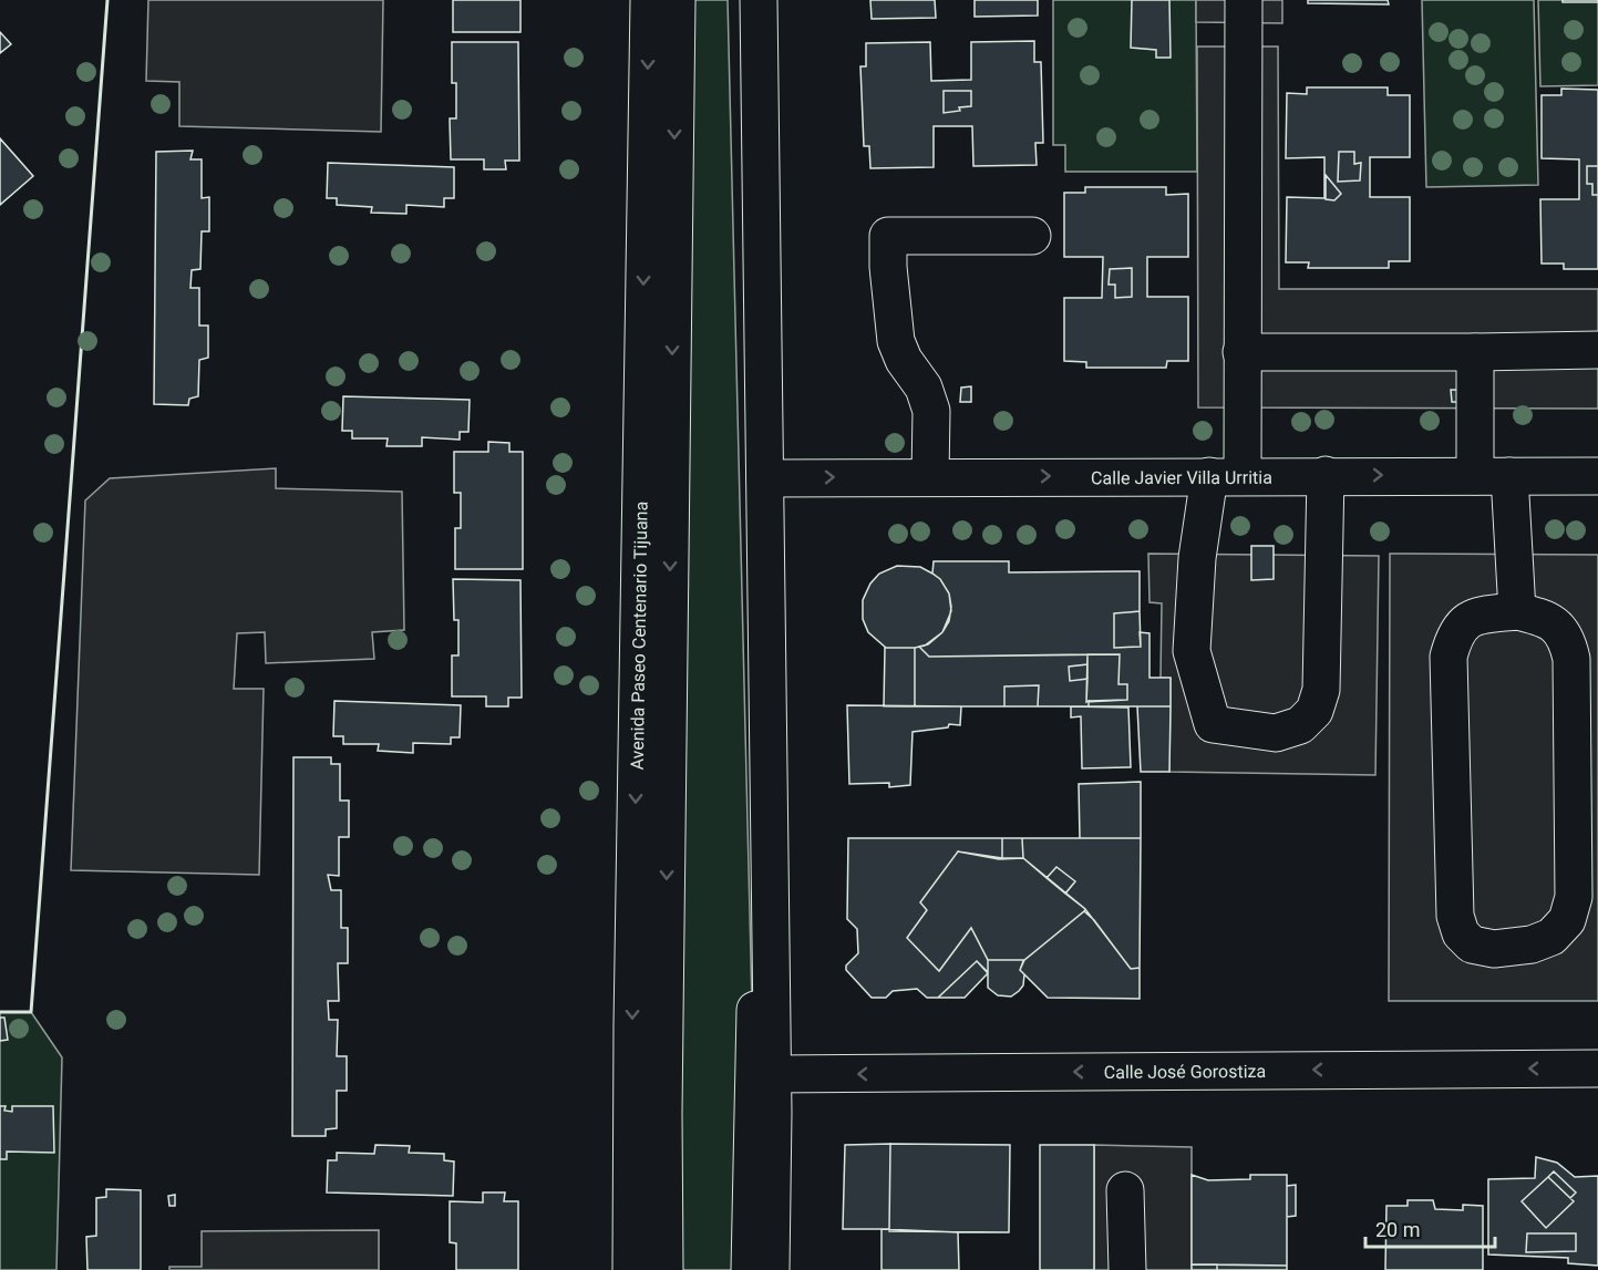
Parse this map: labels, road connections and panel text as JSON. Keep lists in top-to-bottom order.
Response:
{
  "streets": {
    "main road": ["Calle Javier Villa Urritia", "Avenida Paseo Centenario Tijuana", "Calle José Gorostiza"]
  },
  "one_way": ["Calle Javier Villa Urritia", "Calle José Gorostiza"],
  "scale_bar": "20 m"
}
